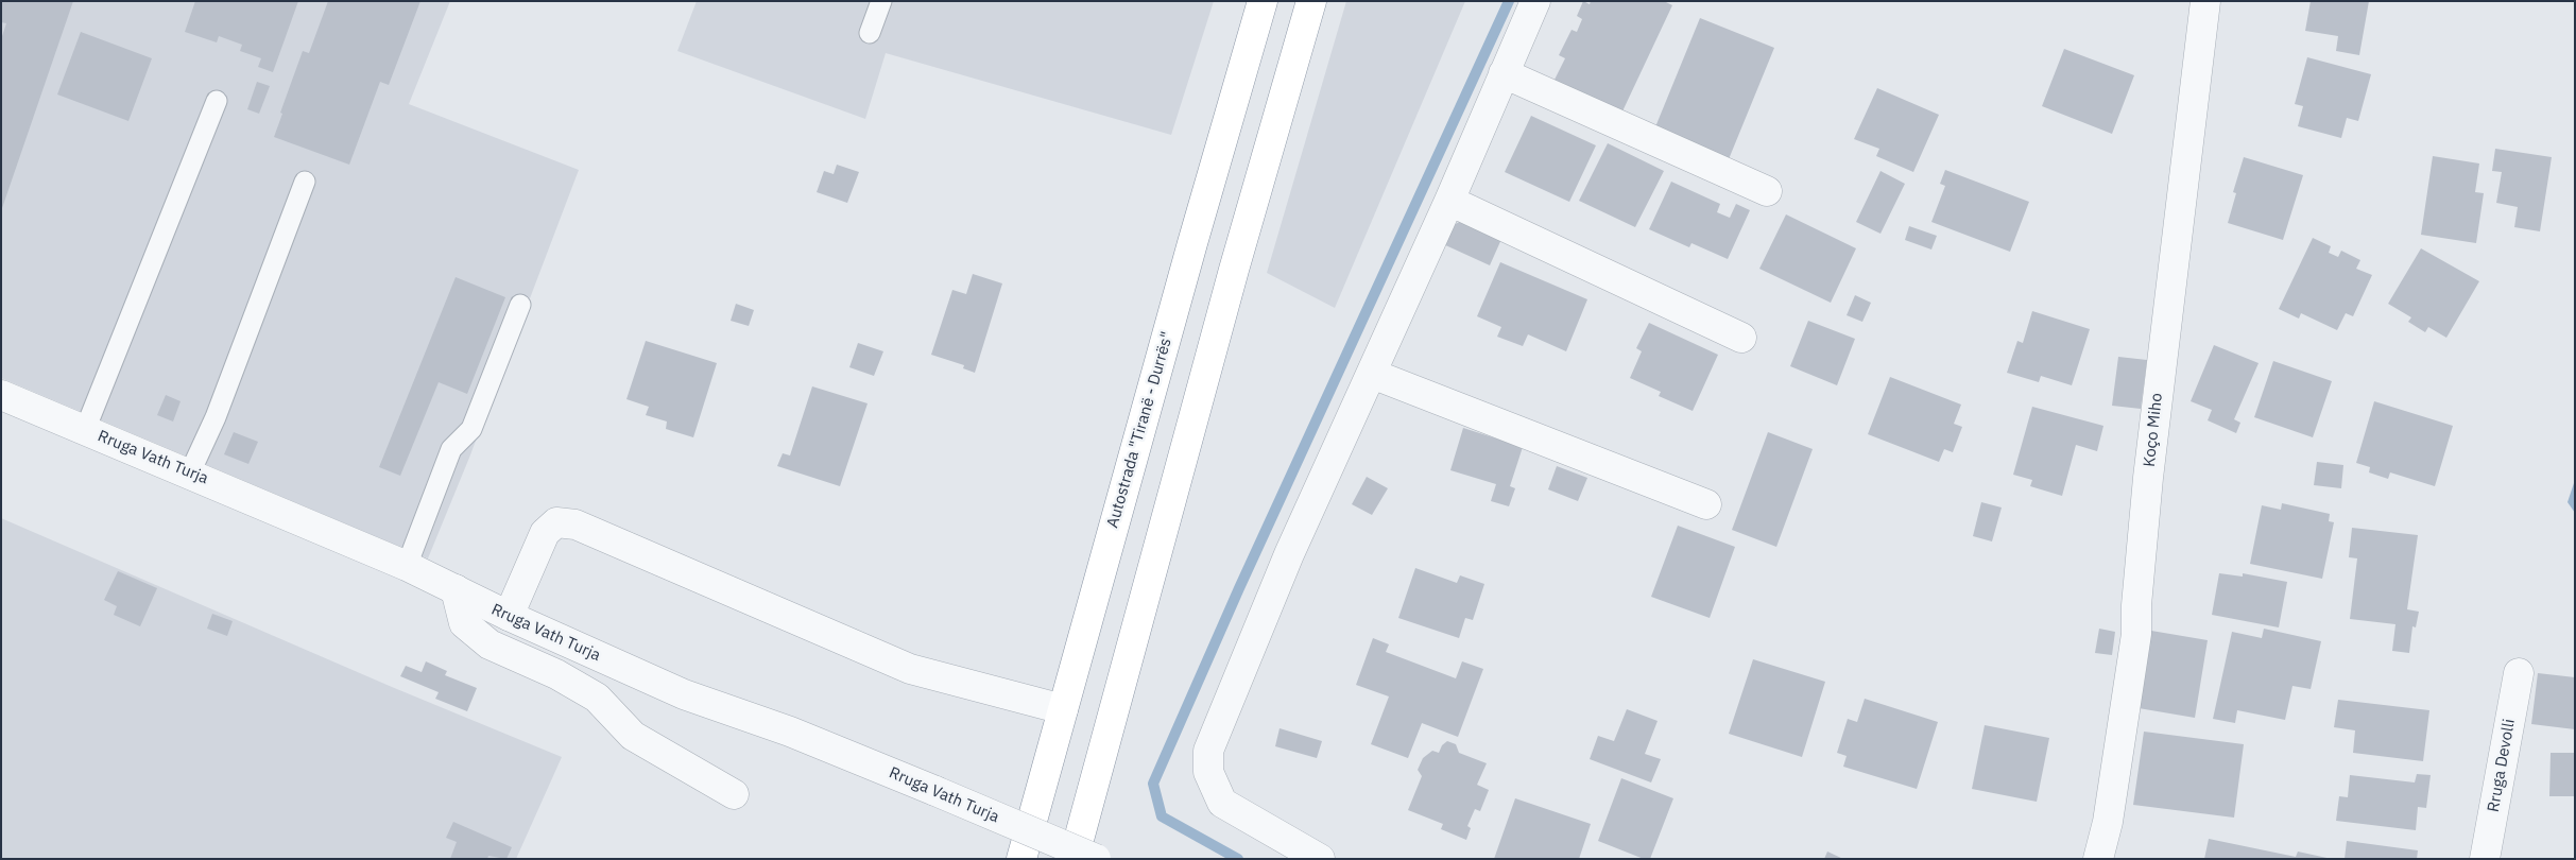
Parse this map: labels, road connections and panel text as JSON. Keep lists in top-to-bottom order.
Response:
{
  "streets": {
    "highway": ["Autostrada \"Tiranë - Durrës\""],
    "street": ["Koço Miho", "Rruga Vath Turja", "Rruga Devolli"]
  }
}
